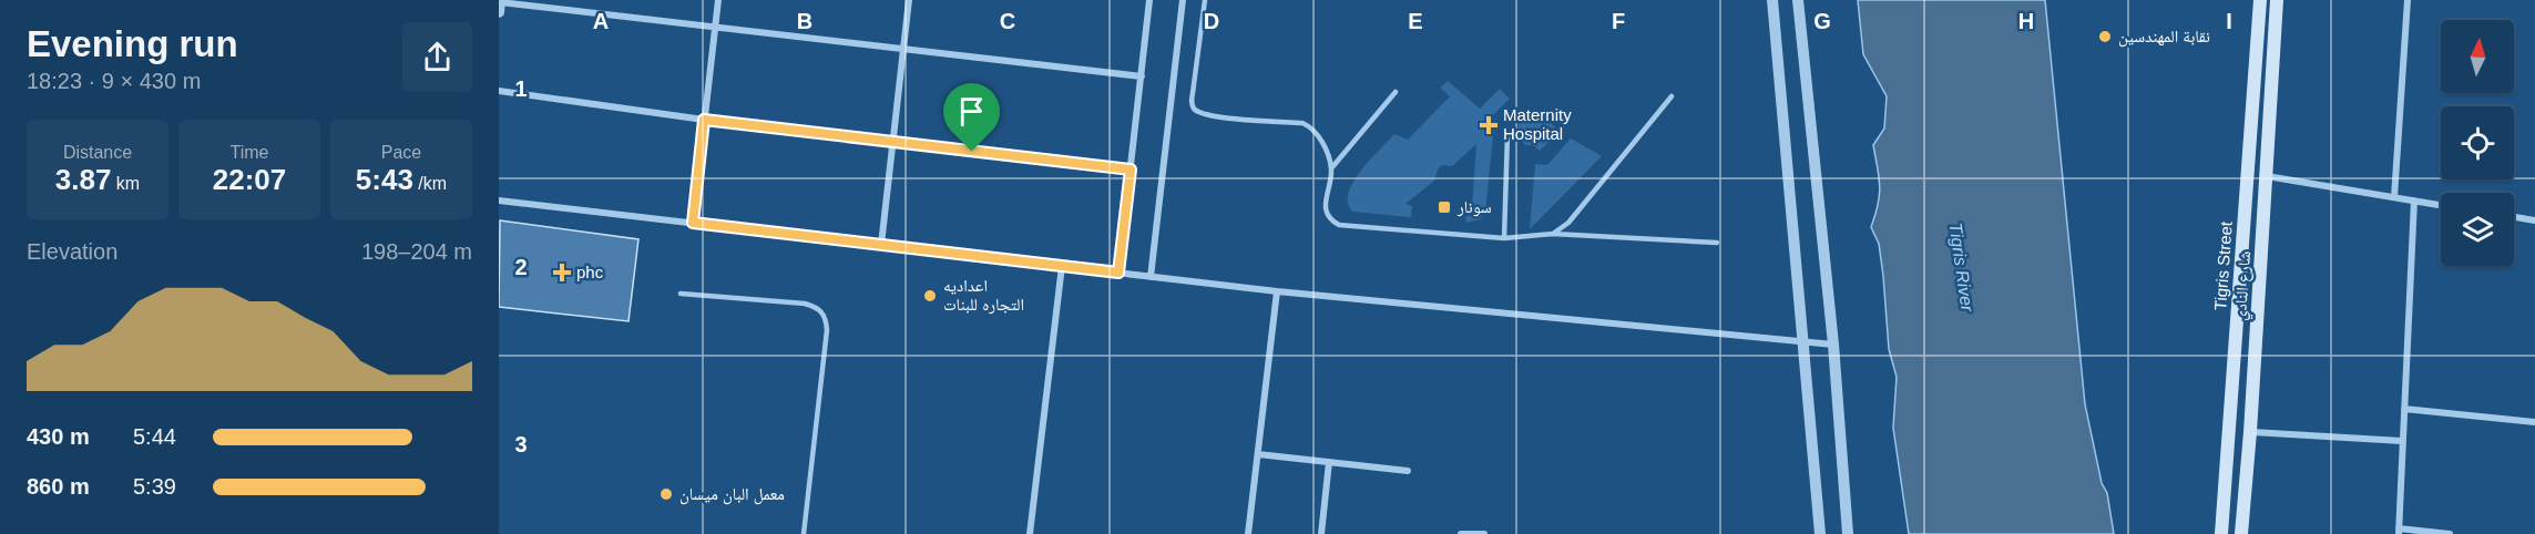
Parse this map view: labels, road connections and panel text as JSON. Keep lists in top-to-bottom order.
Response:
{
  "streets": {
    "main road": ["Tigris Street", "شارع النادي"]
  },
  "water": ["Tigris River"],
  "places": {
    "other": ["نقابة المهندسين", "اعداديه التجاره للبنات", "معمل البان ميسان"],
    "health": ["Maternity Hospital", "phc"],
    "transit": ["سونار"]
  },
  "north": "top",
  "page": {
    "heading": ["Evening run", "18:23 · 9 × 430 m"],
    "stats": [
      ["Distance", "3.87 km"],
      ["Time", "22:07"],
      ["Pace", "5:43 /km"]
    ],
    "chart": ["Elevation", "198–204 m"],
    "list": [
      {
        "name": "430 m",
        "note": "5:44"
      },
      {
        "name": "860 m",
        "note": "5:39"
      }
    ]
  },
  "grid": {
    "columns": [
      "A",
      "B",
      "C",
      "D",
      "E",
      "F",
      "G",
      "H",
      "I"
    ],
    "rows": ["1", "2", "3"]
  }
}
